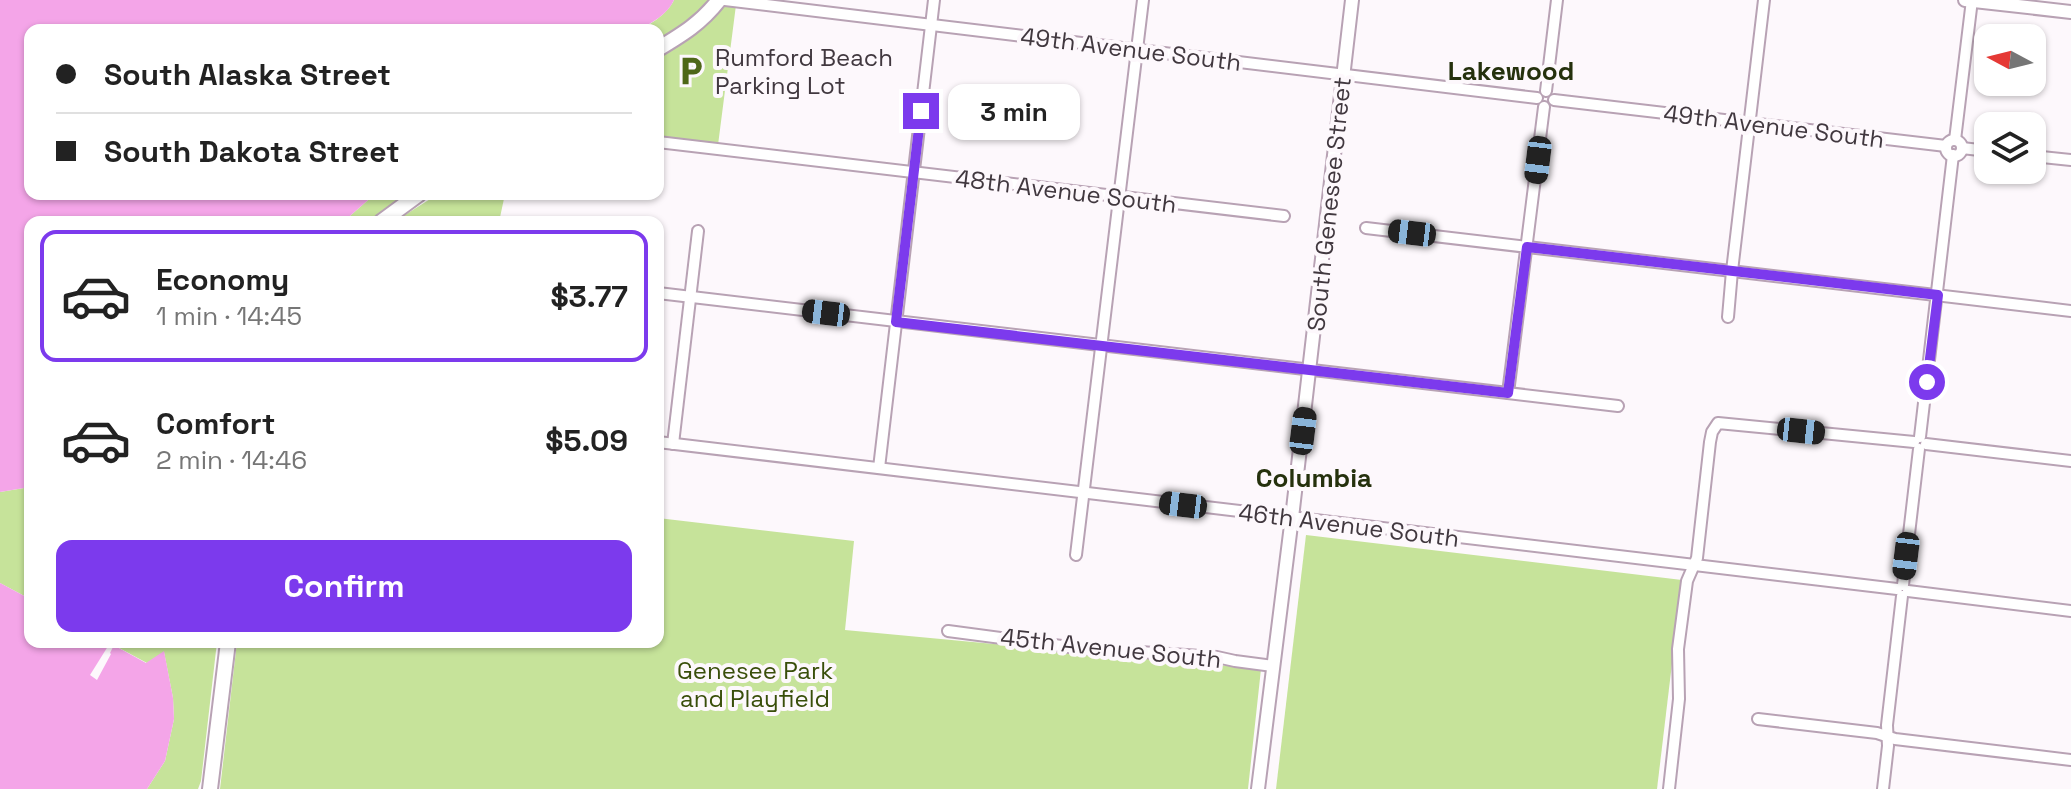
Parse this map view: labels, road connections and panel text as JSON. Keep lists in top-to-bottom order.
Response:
{
  "streets": {
    "street": [
      "49th Avenue South",
      "48th Avenue South",
      "South Genesee Street",
      "46th Avenue South",
      "45th Avenue South"
    ]
  },
  "crossings": [
    ["49th Avenue South", "South Genesee Street"],
    ["South Genesee Street", "46th Avenue South"],
    ["South Genesee Street", "45th Avenue South"]
  ],
  "districts": ["Lakewood", "Columbia"],
  "parks": ["Genesee Park and Playfield"],
  "places": {
    "parking": ["Rumford Beach Parking Lot"]
  },
  "north": "left",
  "page": {
    "banner": ["South Alaska Street", "South Dakota Street"],
    "bubble": "3 min",
    "list": [
      {
        "name": "Economy",
        "note": "1 min · 14:45",
        "value": "$3.77"
      },
      {
        "name": "Comfort",
        "note": "2 min · 14:46",
        "value": "$5.09"
      }
    ],
    "buttons": "Confirm"
  }
}
